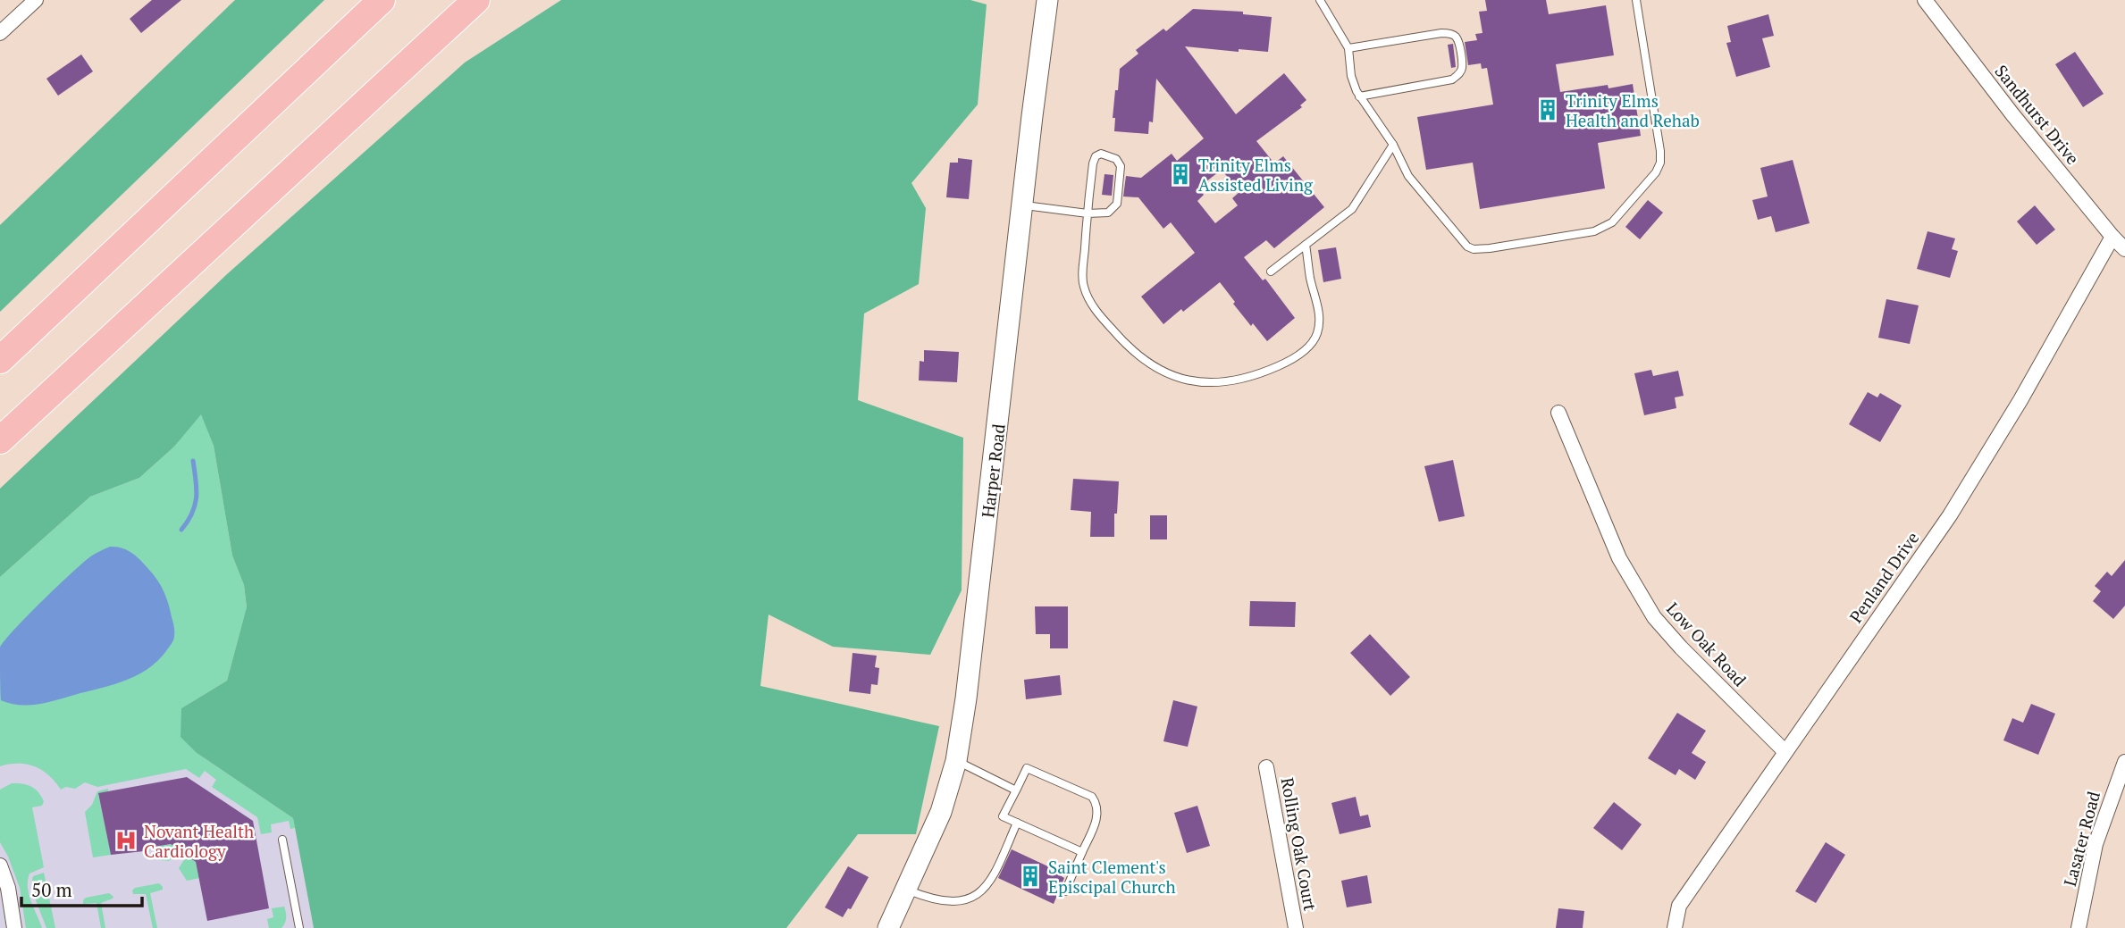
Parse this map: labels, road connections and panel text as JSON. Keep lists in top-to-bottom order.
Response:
{
  "streets": {
    "main road": ["Harper Road"],
    "street": [
      "Sandhurst Drive",
      "Penland Drive",
      "Low Oak Road",
      "Lasater Road",
      "Rolling Oak Court"
    ]
  },
  "crossings": [
    ["Sandhurst Drive", "Penland Drive"],
    ["Penland Drive", "Low Oak Road"]
  ],
  "places": {
    "building": ["Trinity Elms Health and Rehab", "Trinity Elms Assisted Living", "Saint Clement's Episcipal Church"],
    "hospital": ["Novant Health Cardiology"]
  },
  "scale_bar": "50 m"
}
